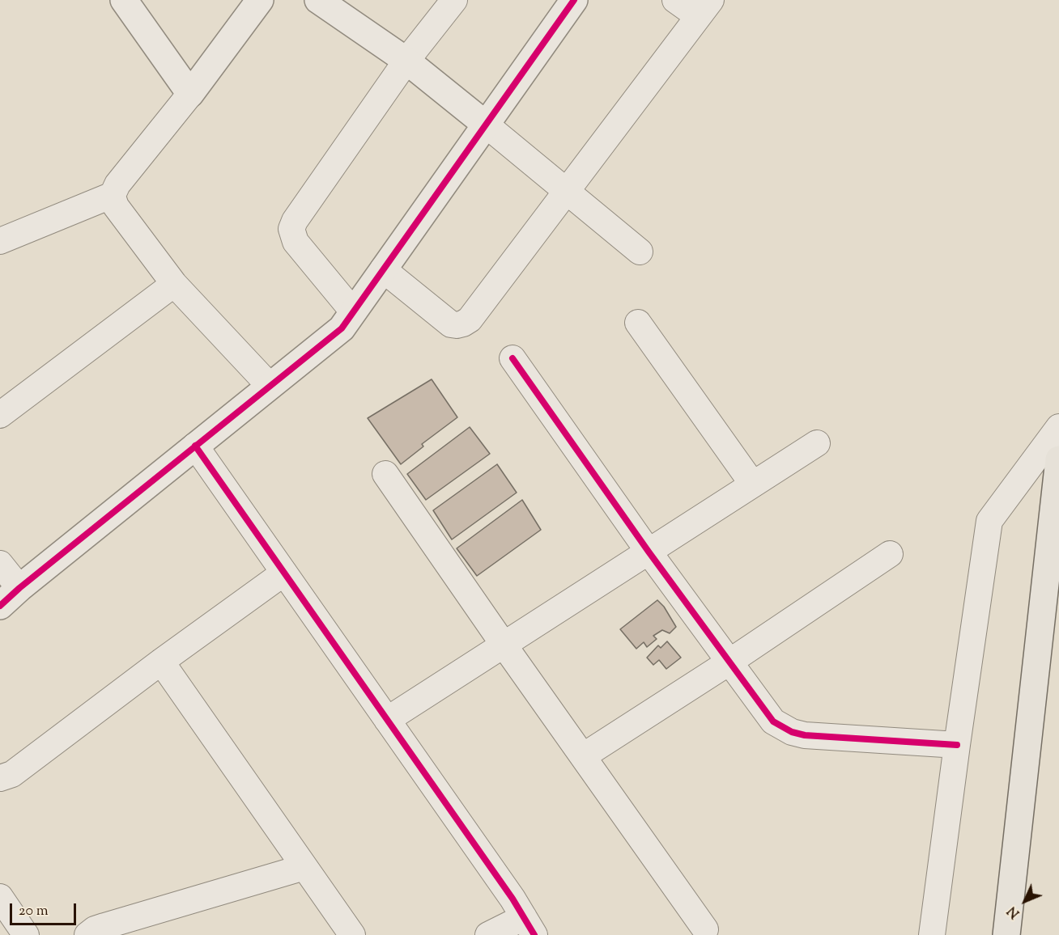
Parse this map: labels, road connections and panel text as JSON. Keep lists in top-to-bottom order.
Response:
{
  "scale_bar": "20 m",
  "north": "bottom left"
}
